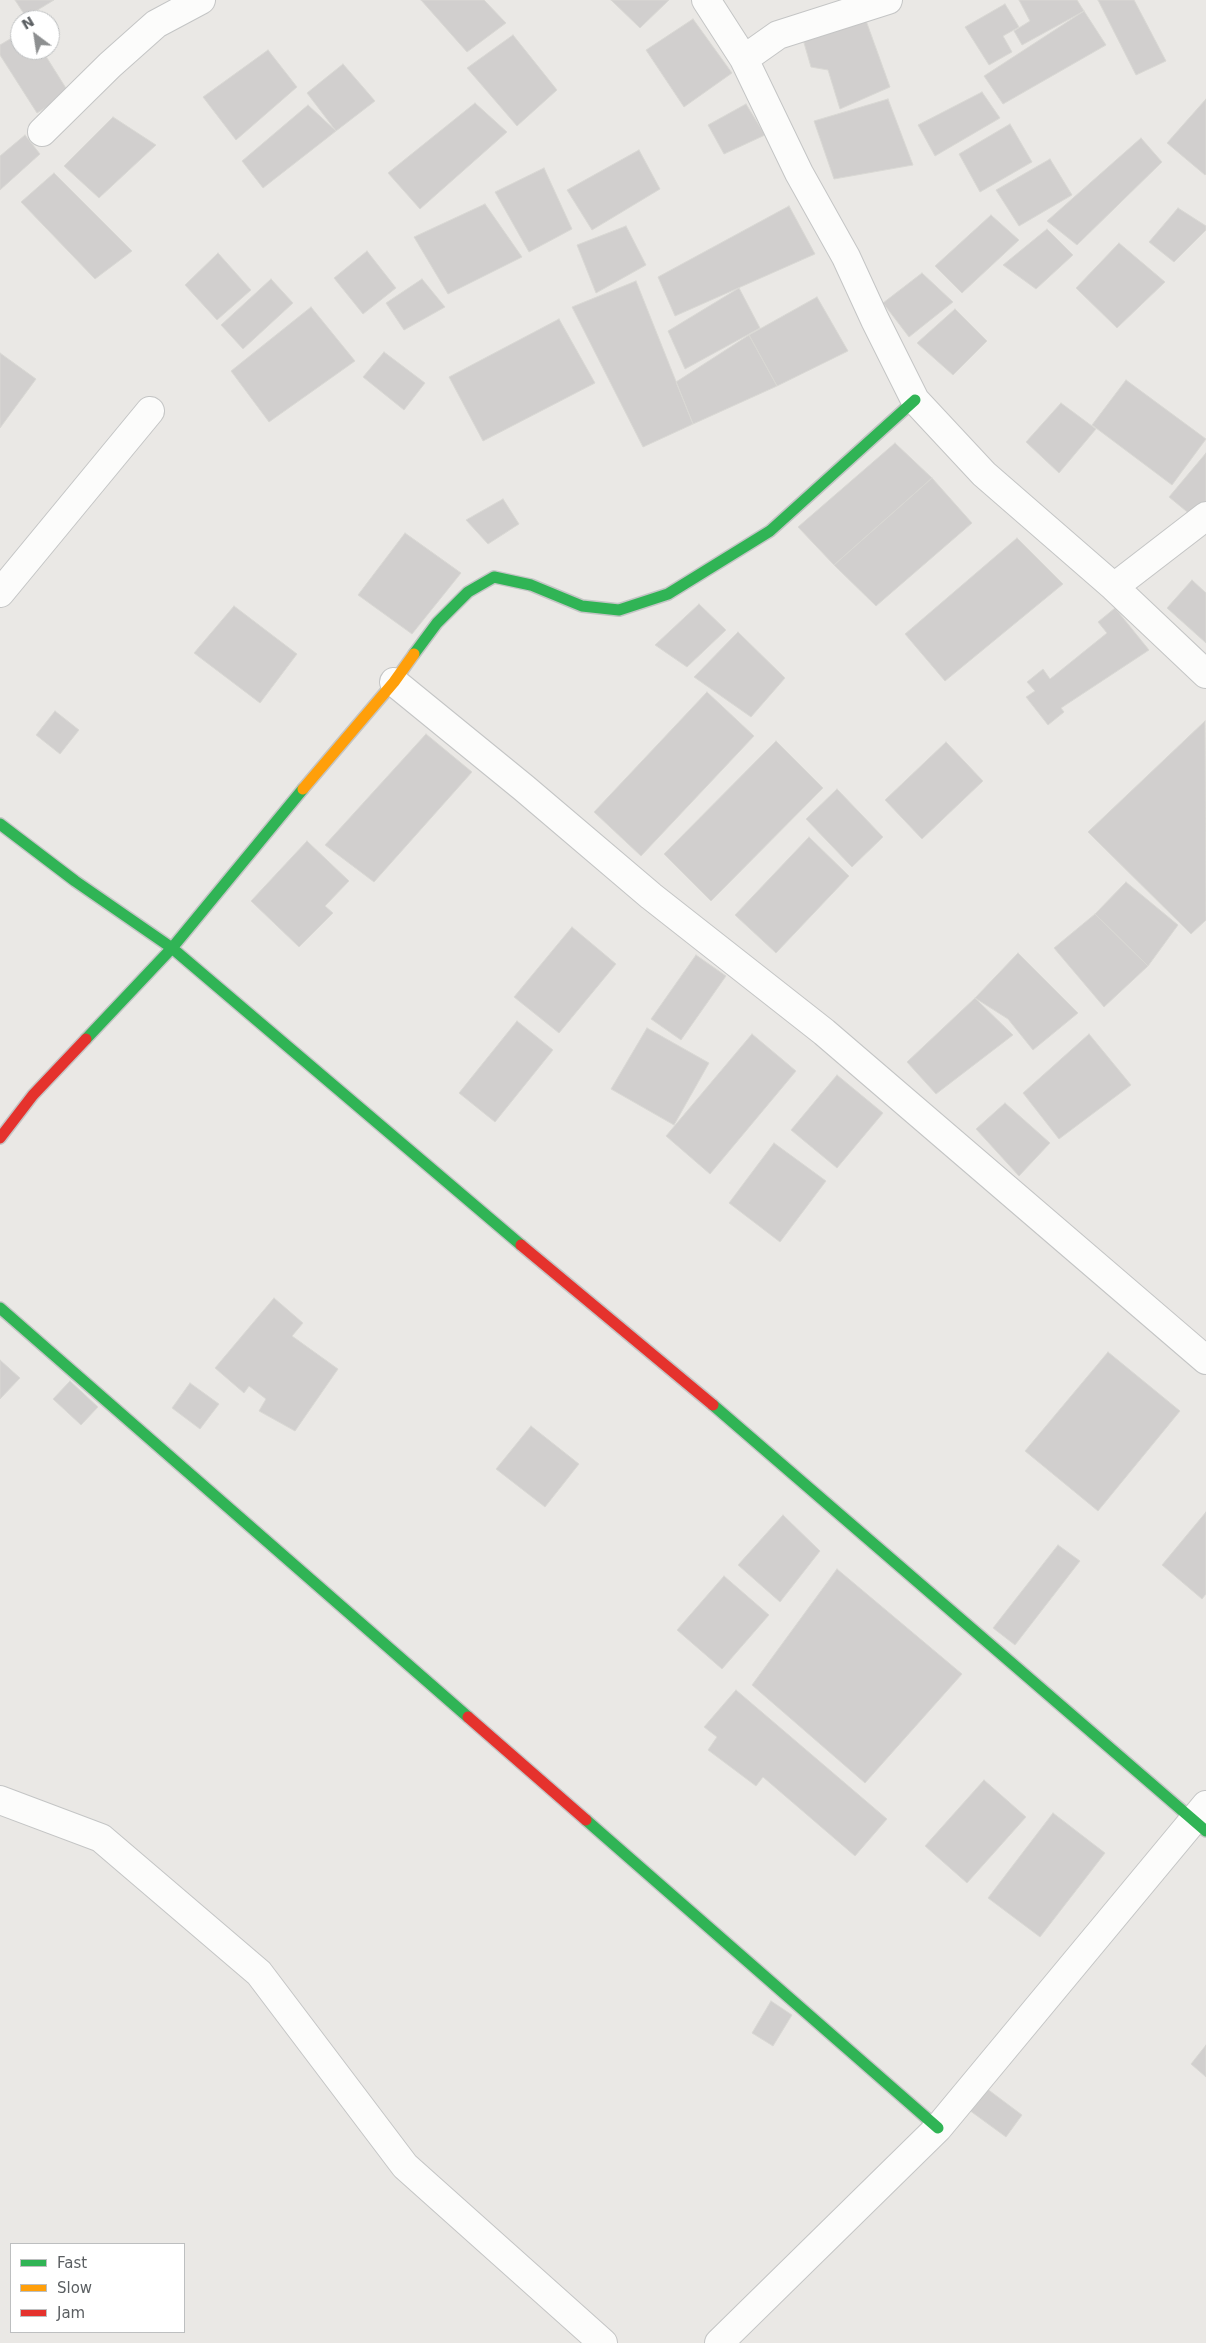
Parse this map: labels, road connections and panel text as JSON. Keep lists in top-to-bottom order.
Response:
{
  "legend": ["Fast", "Slow", "Jam"],
  "north": "top left"
}
